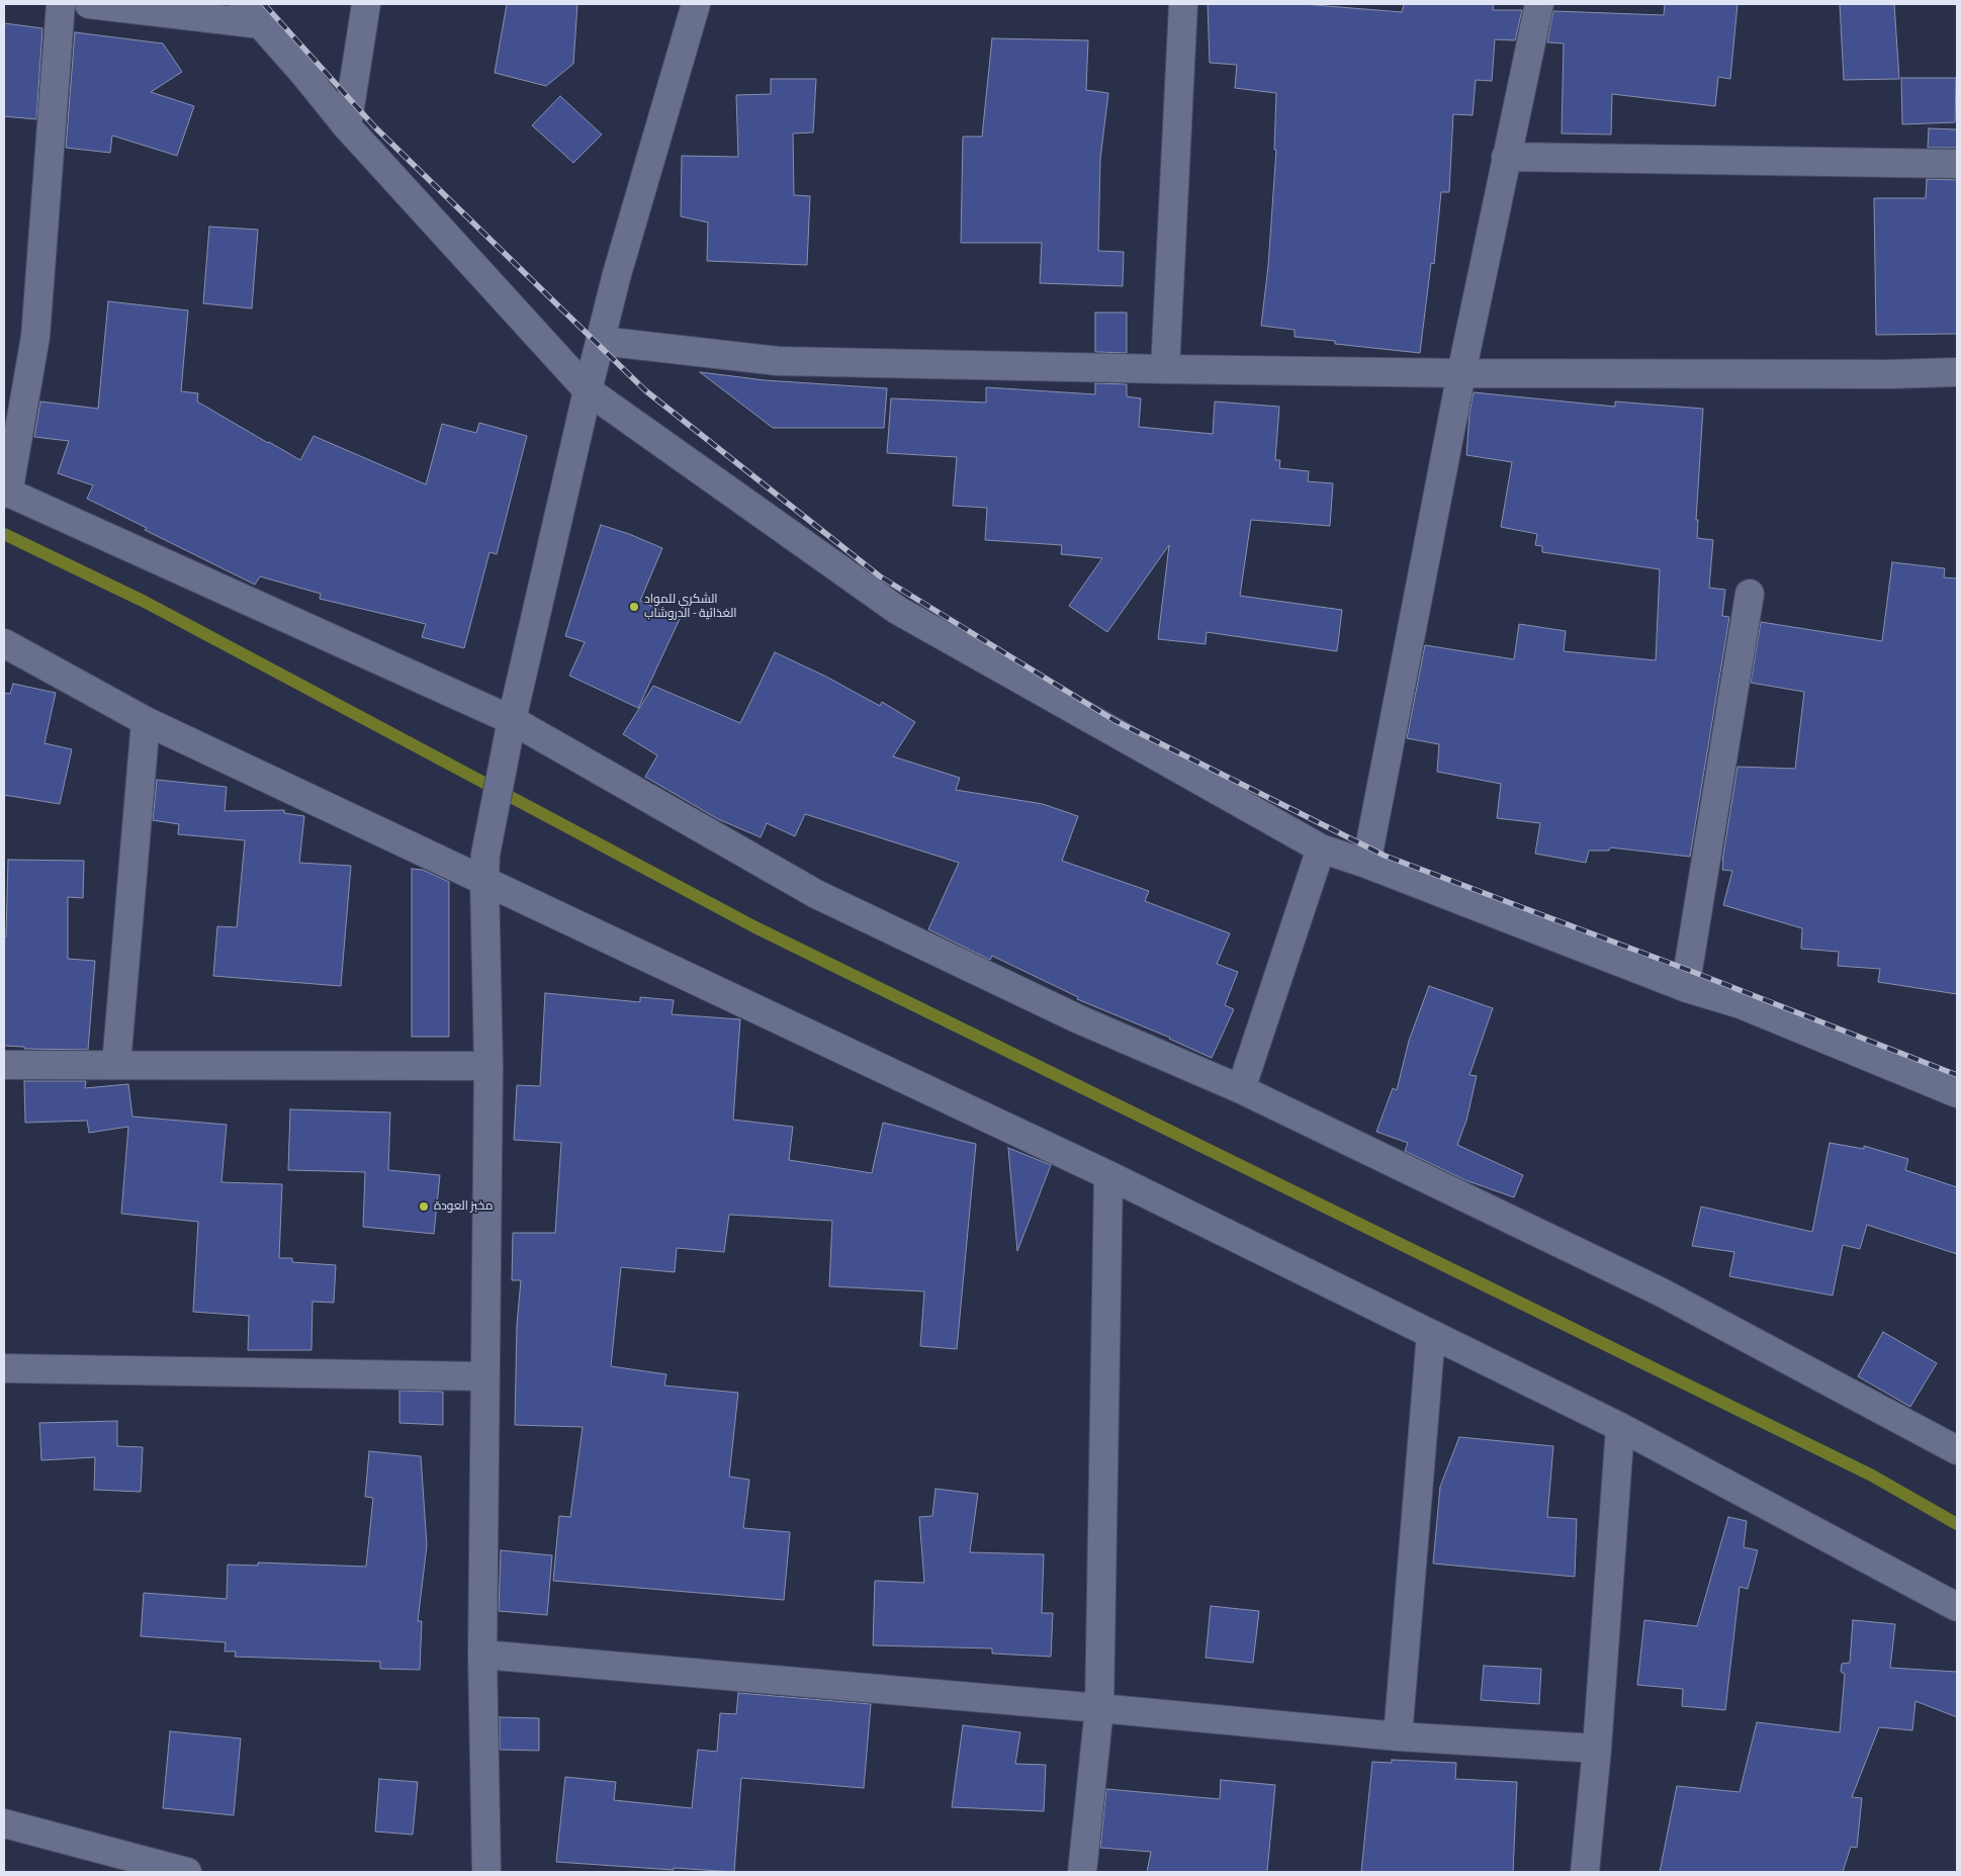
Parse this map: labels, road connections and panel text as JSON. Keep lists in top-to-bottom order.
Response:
{
  "places": ["الشكري للمواد الغذائية - الدروشاب", "مخبز العودة"]
}
